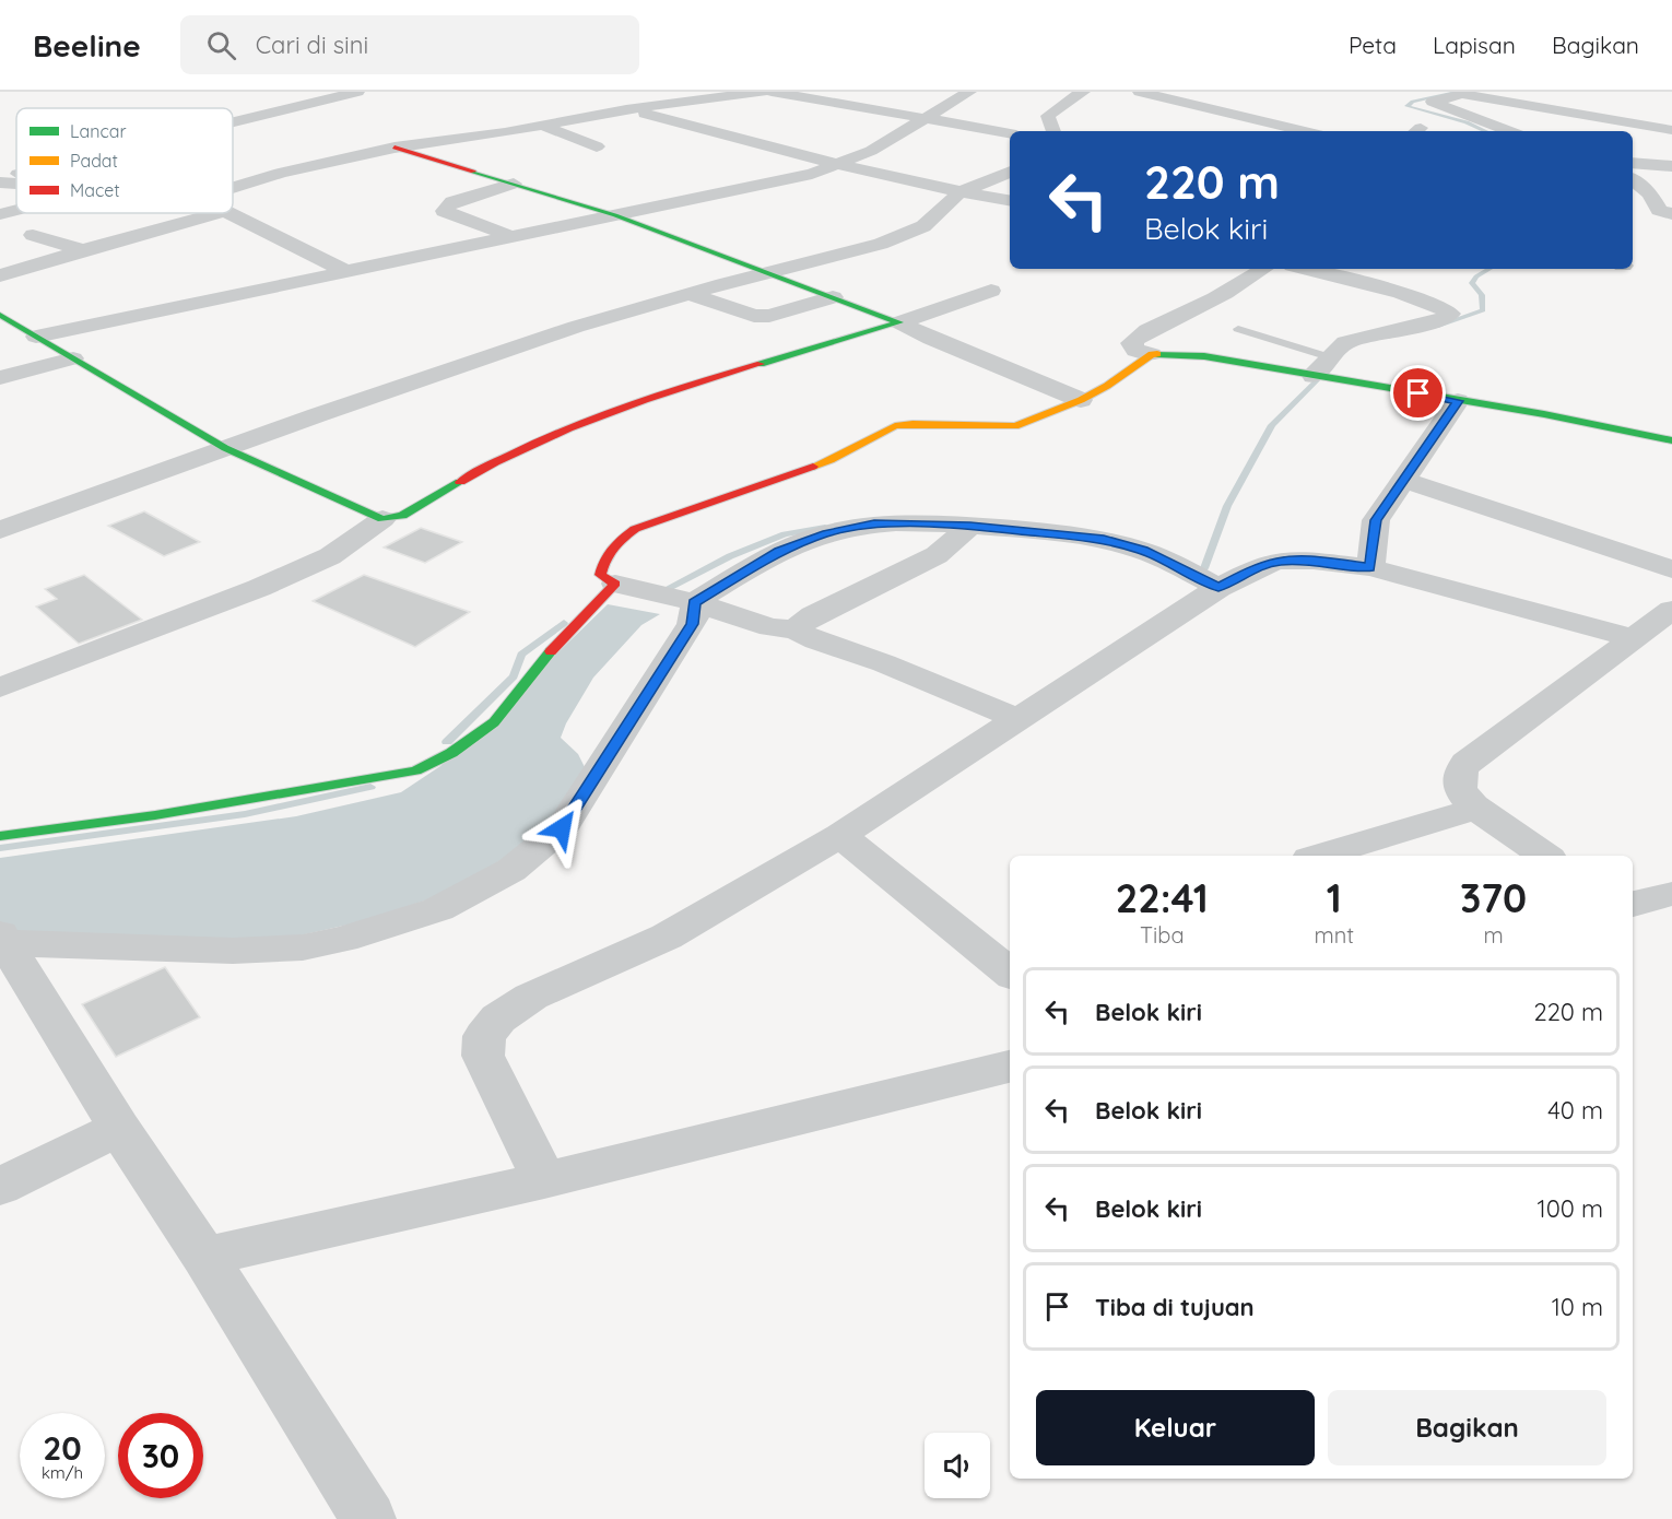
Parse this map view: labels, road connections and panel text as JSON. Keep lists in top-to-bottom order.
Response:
{
  "legend": ["Lancar", "Padat", "Macet"],
  "page": {
    "header": "Beeline",
    "search": "Cari di sini",
    "nav": ["Peta", "Lapisan", "Bagikan"],
    "turn": ["220 m", "Belok kiri"],
    "eta": [
      "22:41",
      "Tiba",
      "1",
      "mnt",
      "370",
      "m"
    ],
    "list": [
      {
        "name": "Belok kiri",
        "value": "220 m"
      },
      {
        "name": "Belok kiri",
        "value": "40 m"
      },
      {
        "name": "Belok kiri",
        "value": "100 m"
      },
      {
        "name": "Tiba di tujuan",
        "value": "10 m"
      }
    ],
    "buttons": ["Keluar", "Bagikan"],
    "speed": "20 km/h",
    "limit": "30"
  }
}
